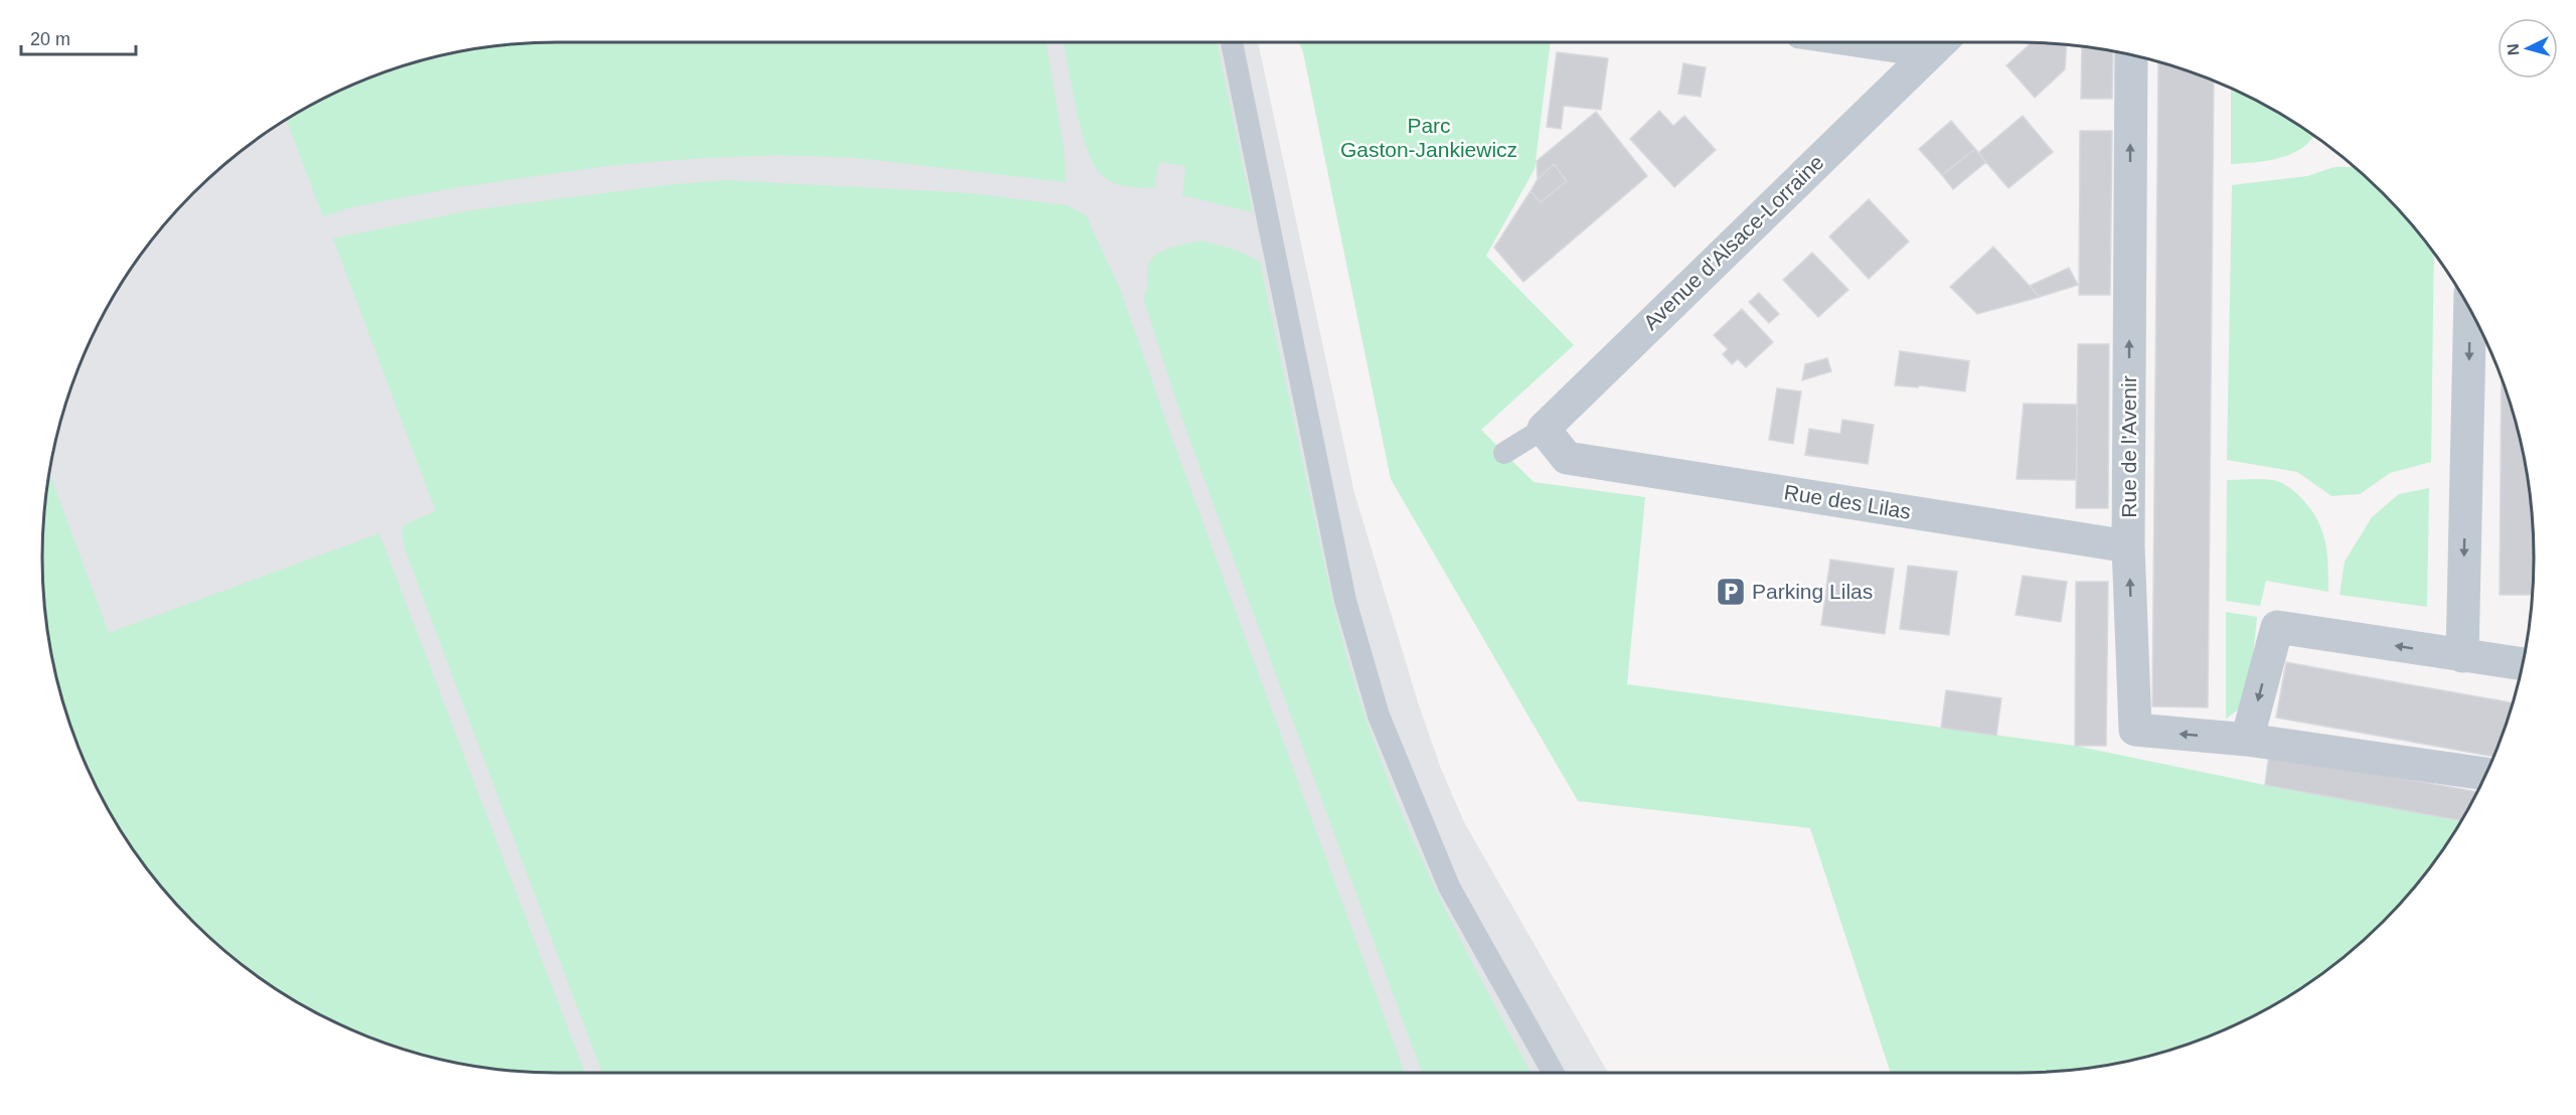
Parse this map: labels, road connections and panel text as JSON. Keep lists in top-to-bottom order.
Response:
{
  "streets": {
    "street": ["Avenue d'Alsace-Lorraine", "Rue de l'Avenir", "Rue des Lilas"]
  },
  "crossings": [
    ["Avenue d'Alsace-Lorraine", "Rue des Lilas"],
    ["Rue de l'Avenir", "Rue des Lilas"]
  ],
  "one_way": ["Rue de l'Avenir"],
  "parks": ["Parc Gaston-Jankiewicz"],
  "places": {
    "parking": ["Parking Lilas"]
  },
  "scale_bar": "20 m",
  "north": "left"
}
